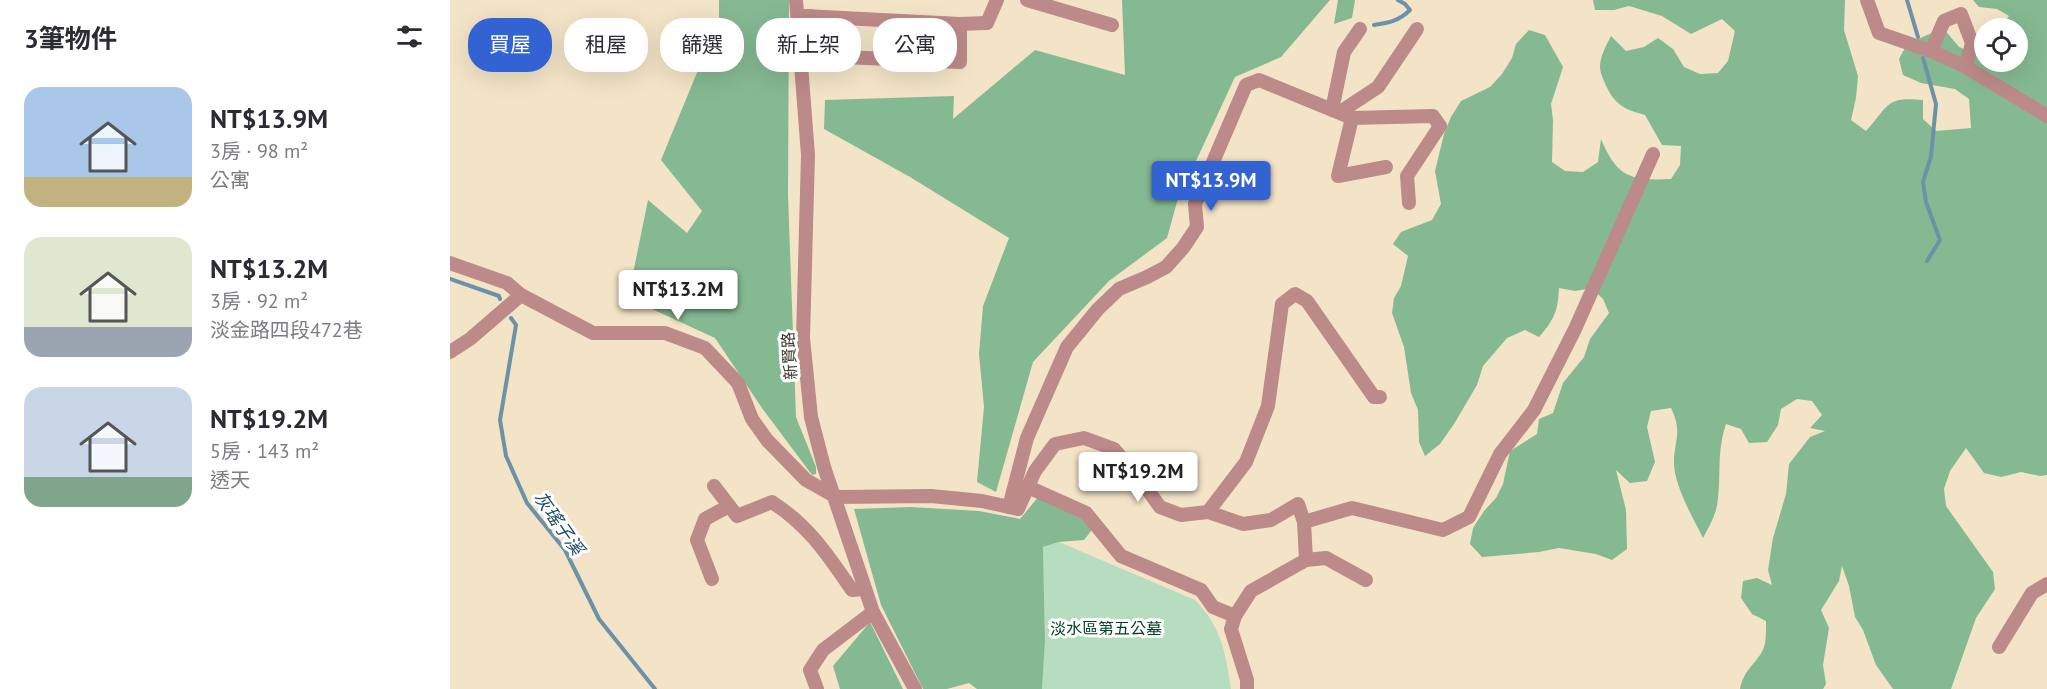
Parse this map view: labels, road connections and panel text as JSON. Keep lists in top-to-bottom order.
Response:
{
  "streets": {
    "street": ["新賢路"]
  },
  "water": ["灰瑤子溪"],
  "parks": ["淡水區第五公墓"],
  "page": {
    "heading": "3筆物件",
    "chip": [
      "買屋",
      "租屋",
      "篩選",
      "新上架",
      "公寓"
    ],
    "list": [
      {
        "name": "NT$13.9M",
        "note": "3房 · 98 m² · 公寓"
      },
      {
        "name": "NT$13.2M",
        "note": "3房 · 92 m² · 淡金路四段472巷"
      },
      {
        "name": "NT$19.2M",
        "note": "5房 · 143 m² · 透天"
      }
    ],
    "price": ["NT$13.9M", "NT$13.2M", "NT$19.2M"]
  }
}
